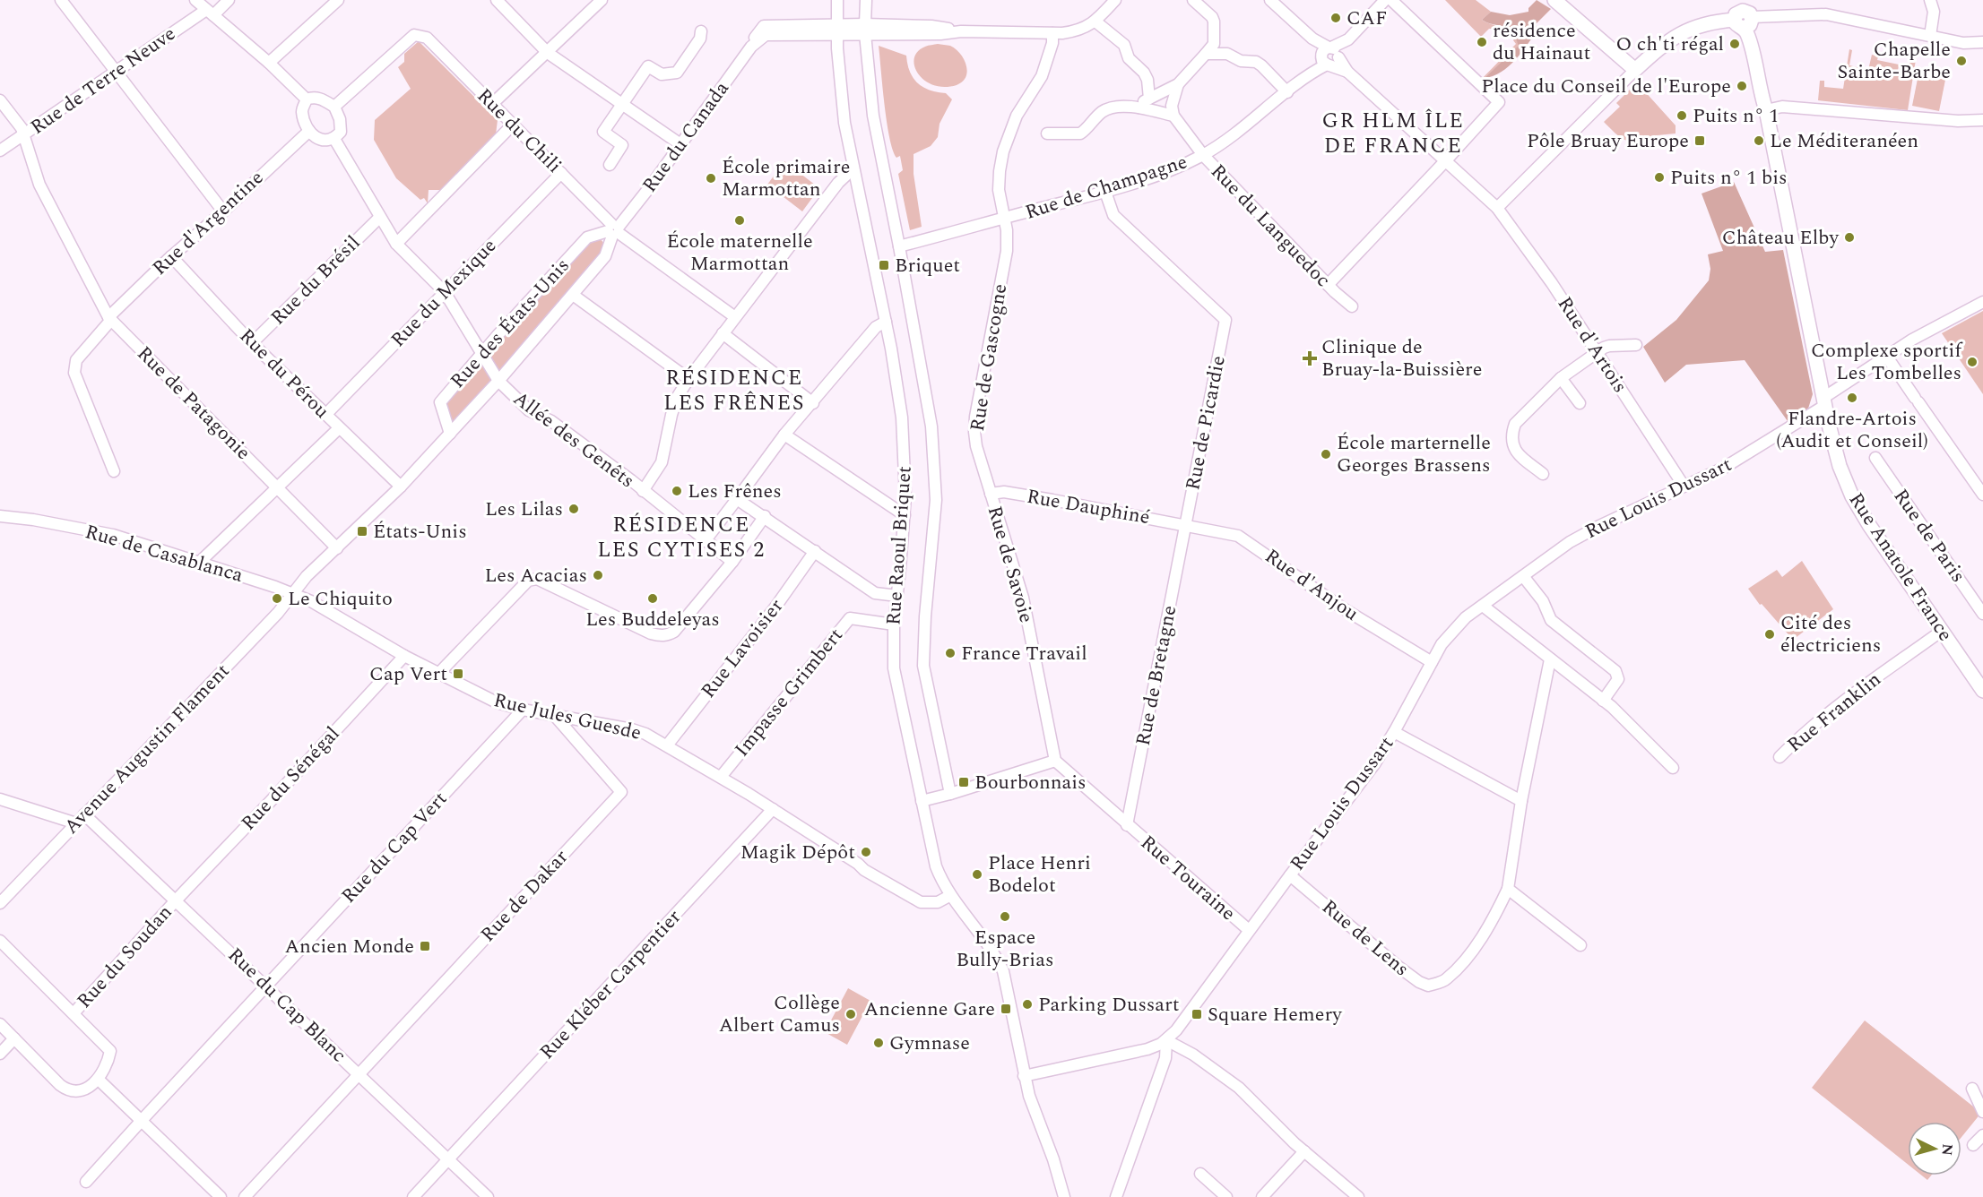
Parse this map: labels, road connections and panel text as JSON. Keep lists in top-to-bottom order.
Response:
{
  "streets": {
    "main road": ["Rue Anatole France"],
    "street": [
      "Rue de Terre Neuve",
      "Rue du Chili",
      "Rue du Canada",
      "Rue de Champagne",
      "Rue d'Argentine",
      "Rue du Languedoc",
      "Rue du Brésil",
      "Rue du Mexique",
      "Rue des États-Unis",
      "Rue d'Artois",
      "Rue de Gascogne",
      "Rue du Pérou",
      "Rue de Patagonie",
      "Rue de Picardie",
      "Allée des Genêts",
      "Rue Louis Dussart",
      "Rue Dauphiné",
      "Rue de Paris",
      "Rue Raoul Briquet",
      "Rue de Casablanca",
      "Rue de Savoie",
      "Rue d'Anjou",
      "Rue Lavoisier",
      "Rue de Bretagne",
      "Impasse Grimbert",
      "Rue Franklin",
      "Rue Jules Guesde",
      "Avenue Augustin Flament",
      "Rue du Sénégal",
      "Rue du Cap Vert",
      "Rue Touraine",
      "Rue de Dakar",
      "Rue de Lens",
      "Rue du Soudan",
      "Rue Kléber Carpentier",
      "Rue du Cap Blanc"
    ]
  },
  "crossings": [
    ["Rue de Terre Neuve", "Rue de Patagonie"],
    ["Rue du Chili", "Rue du Canada"],
    ["Rue du Chili", "Rue d'Argentine"],
    ["Rue du Chili", "Rue du Mexique"],
    ["Rue du Chili", "Rue des États-Unis"],
    ["Rue du Chili", "Allée des Genêts"],
    ["Rue du Canada", "Rue des États-Unis"],
    ["Rue du Canada", "Rue Raoul Briquet"],
    ["Rue de Champagne", "Rue du Languedoc"],
    ["Rue de Champagne", "Rue d'Artois"],
    ["Rue de Champagne", "Rue de Gascogne"],
    ["Rue de Champagne", "Rue de Picardie"],
    ["Rue d'Argentine", "Rue du Pérou"],
    ["Rue d'Argentine", "Rue de Patagonie"],
    ["Rue d'Argentine", "Allée des Genêts"],
    ["Rue du Brésil", "Rue du Pérou"],
    ["Rue du Brésil", "Allée des Genêts"],
    ["Rue du Mexique", "Rue du Pérou"],
    ["Rue du Mexique", "Allée des Genêts"],
    ["Rue des États-Unis", "Rue du Pérou"],
    ["Rue des États-Unis", "Rue de Patagonie"],
    ["Rue des États-Unis", "Allée des Genêts"],
    ["Rue des États-Unis", "Rue de Casablanca"],
    ["Rue des États-Unis", "Rue Jules Guesde"],
    ["Rue des États-Unis", "Avenue Augustin Flament"],
    ["Rue d'Artois", "Rue Louis Dussart"],
    ["Rue de Gascogne", "Rue Dauphiné"],
    ["Rue de Gascogne", "Rue de Savoie"],
    ["Rue de Picardie", "Rue Dauphiné"],
    ["Rue de Picardie", "Rue d'Anjou"],
    ["Rue de Picardie", "Rue de Bretagne"],
    ["Rue Louis Dussart", "Rue Anatole France"],
    ["Rue Louis Dussart", "Rue d'Anjou"],
    ["Rue Louis Dussart", "Rue Touraine"],
    ["Rue Louis Dussart", "Rue de Lens"],
    ["Rue Dauphiné", "Rue de Savoie"],
    ["Rue Dauphiné", "Rue d'Anjou"],
    ["Rue Dauphiné", "Rue de Bretagne"],
    ["Rue Raoul Briquet", "Impasse Grimbert"],
    ["Rue Raoul Briquet", "Rue Jules Guesde"],
    ["Rue de Casablanca", "Rue Jules Guesde"],
    ["Rue de Casablanca", "Avenue Augustin Flament"],
    ["Rue Anatole France", "Rue Franklin"],
    ["Rue d'Anjou", "Rue de Bretagne"],
    ["Rue Lavoisier", "Rue Jules Guesde"],
    ["Rue de Bretagne", "Rue Touraine"],
    ["Impasse Grimbert", "Rue Jules Guesde"],
    ["Rue Jules Guesde", "Avenue Augustin Flament"],
    ["Rue Jules Guesde", "Rue du Sénégal"],
    ["Rue Jules Guesde", "Rue du Cap Vert"],
    ["Rue Jules Guesde", "Rue de Dakar"],
    ["Rue Jules Guesde", "Rue Kléber Carpentier"],
    ["Avenue Augustin Flament", "Rue du Cap Blanc"],
    ["Rue du Sénégal", "Rue du Soudan"],
    ["Rue du Sénégal", "Rue du Cap Blanc"],
    ["Rue du Cap Vert", "Rue du Cap Blanc"],
    ["Rue de Dakar", "Rue du Cap Blanc"],
    ["Rue du Soudan", "Rue du Cap Blanc"],
    ["Rue Kléber Carpentier", "Rue du Cap Blanc"]
  ],
  "districts": ["GR HLM ÎLE DE FRANCE", "RÉSIDENCE LES FRÊNES", "RÉSIDENCE LES CYTISES 2"],
  "places": {
    "other": [
      "CAF",
      "résidence du Hainaut",
      "O ch'ti régal",
      "Chapelle Sainte-Barbe",
      "Place du Conseil de l'Europe",
      "Puits n° 1",
      "Le Méditeranéen",
      "Puits n° 1 bis",
      "École primaire Marmottan",
      "École maternelle Marmottan",
      "Château Elby",
      "Complexe sportif Les Tombelles",
      "Flandre-Artois (Audit et Conseil)",
      "École marternelle Georges Brassens",
      "Les Frênes",
      "Les Lilas",
      "Les Acacias",
      "Le Chiquito",
      "Les Buddeleyas",
      "Cité des électriciens",
      "France Travail",
      "Magik Dépôt",
      "Place Henri Bodelot",
      "Espace Bully-Brias",
      "Parking Dussart",
      "Collège Albert Camus",
      "Gymnase"
    ],
    "transit": [
      "Pôle Bruay Europe",
      "Briquet",
      "États-Unis",
      "Cap Vert",
      "Bourbonnais",
      "Ancien Monde",
      "Ancienne Gare",
      "Square Hemery"
    ],
    "health": ["Clinique de Bruay-la-Buissière"]
  },
  "north": "right"
}
